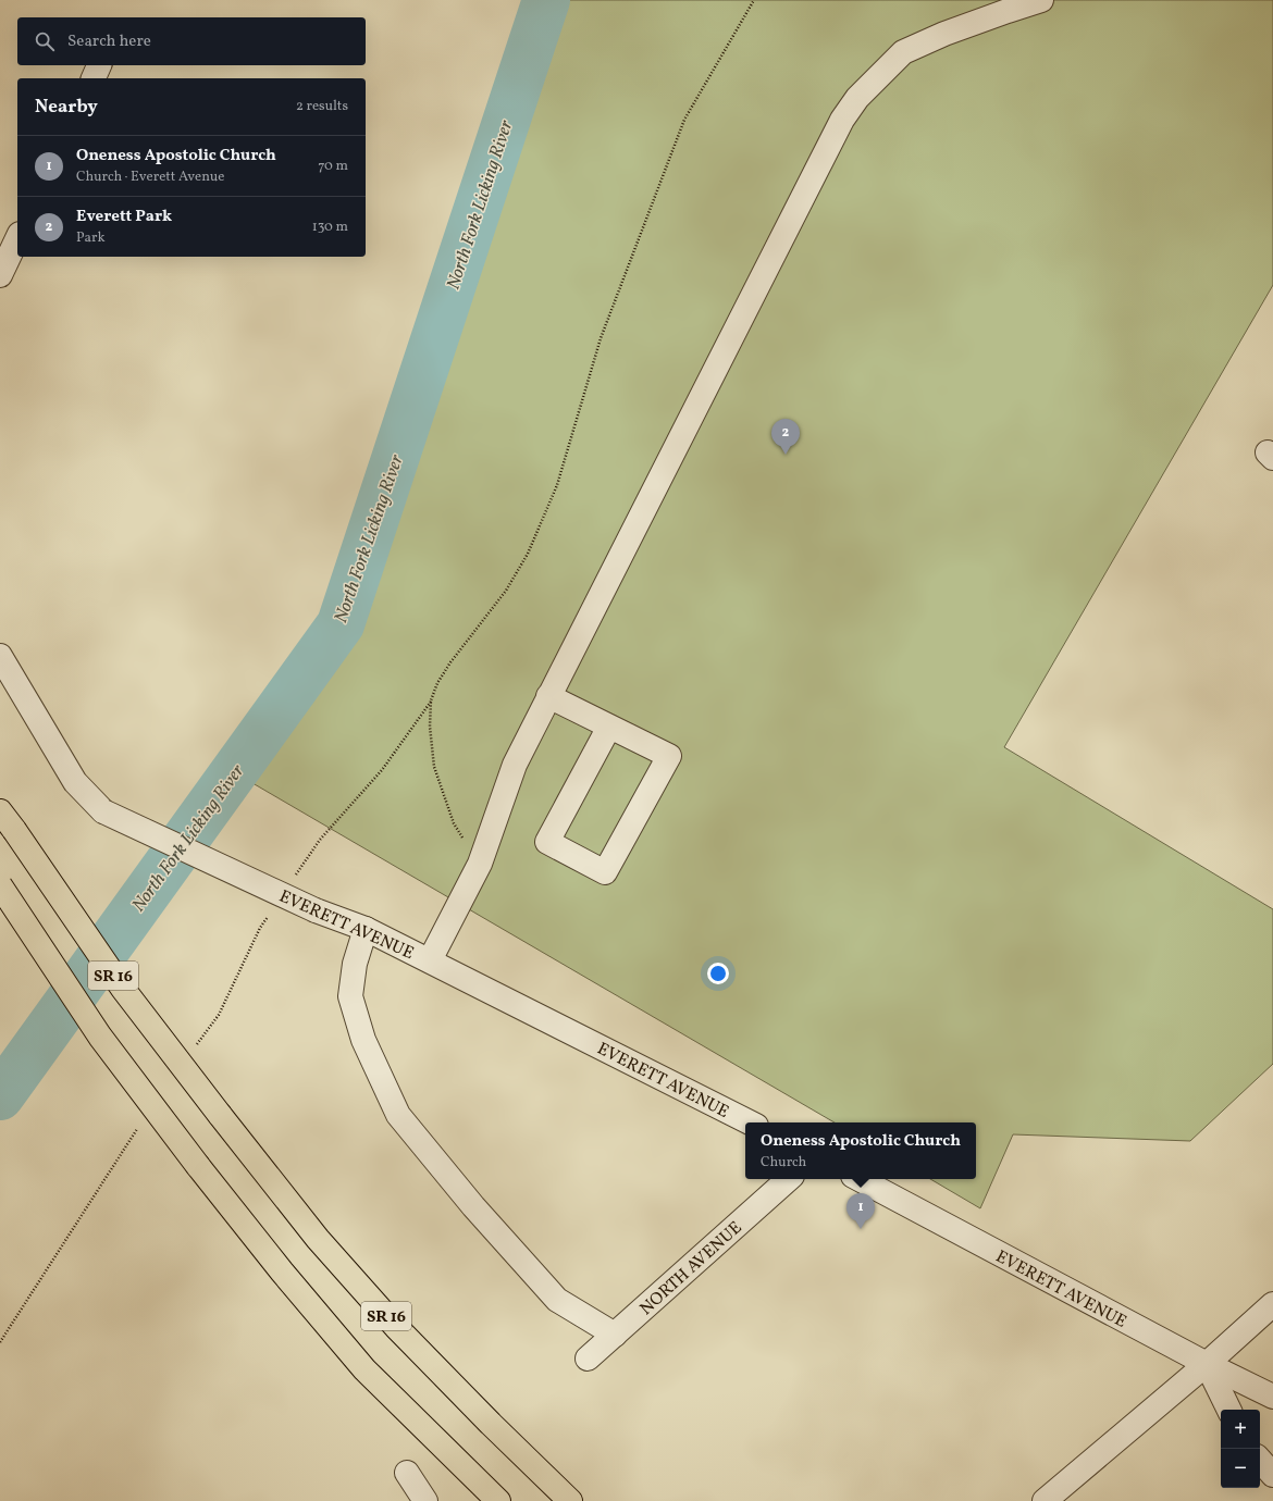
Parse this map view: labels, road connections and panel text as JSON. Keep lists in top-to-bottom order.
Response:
{
  "streets": {
    "highway": ["SR 16"],
    "street": ["EVERETT AVENUE", "NORTH AVENUE"]
  },
  "water": ["North Fork Licking River"],
  "page": {
    "search": "Search here",
    "heading": ["Nearby", "2 results"],
    "list": [
      {
        "mark": "1",
        "name": "Oneness Apostolic Church",
        "note": "Church · Everett Avenue",
        "value": "70 m"
      },
      {
        "mark": "2",
        "name": "Everett Park",
        "note": "Park",
        "value": "130 m"
      }
    ],
    "pins": ["2", "1"],
    "popup": ["Oneness Apostolic Church", "Church"],
    "map_buttons": ["+", "−"]
  }
}
